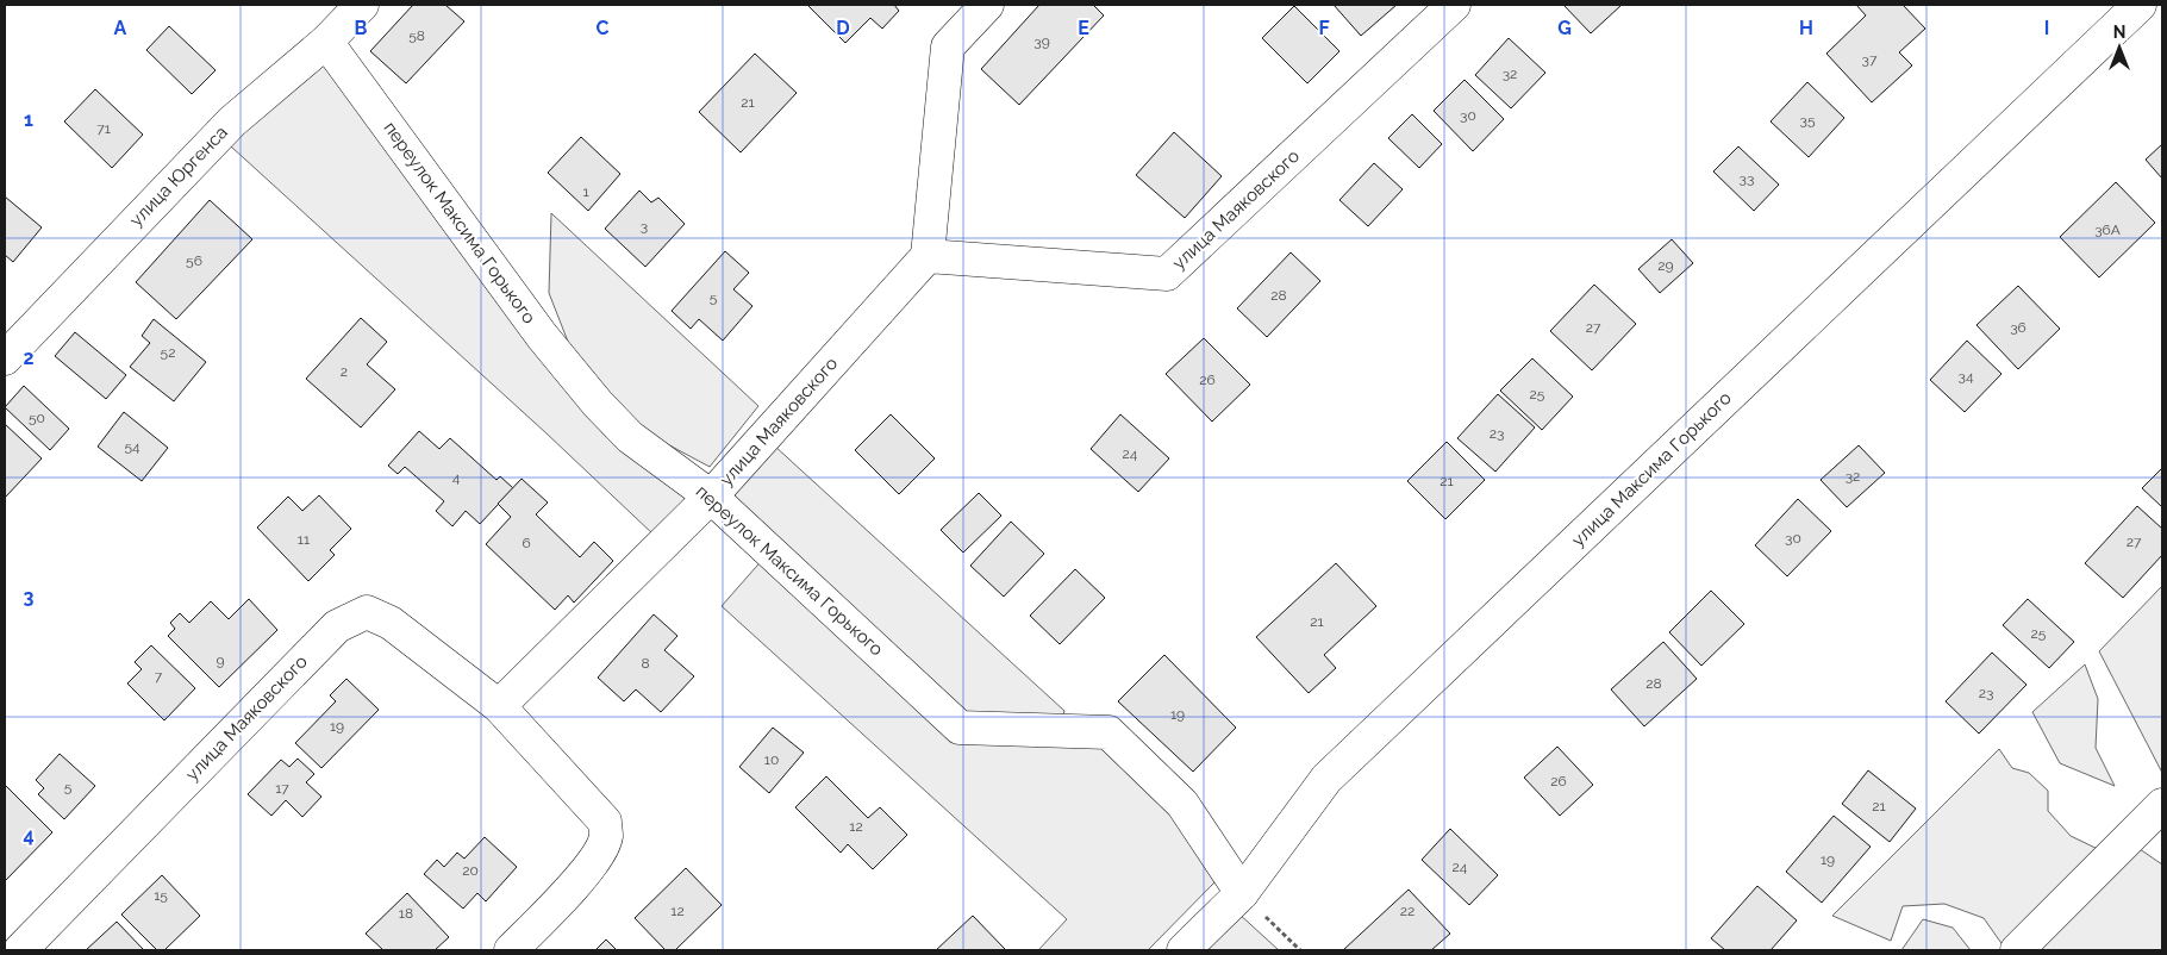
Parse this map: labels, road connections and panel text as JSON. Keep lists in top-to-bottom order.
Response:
{
  "streets": {
    "street": [
      "улица Юргенса",
      "улица Маяковского",
      "переулок Максима Горького",
      "улица Максима Горького"
    ]
  },
  "crossings": [
    ["улица Юргенса", "переулок Максима Горького"],
    ["улица Маяковского", "переулок Максима Горького"],
    ["переулок Максима Горького", "улица Максима Горького"]
  ],
  "house_numbers": [
    "58",
    "39",
    "37",
    "32",
    "21",
    "30",
    "35",
    "71",
    "33",
    "1",
    "3",
    "36А",
    "56",
    "29",
    "28",
    "5",
    "27",
    "36",
    "52",
    "2",
    "34",
    "26",
    "25",
    "50",
    "23",
    "54",
    "24",
    "32",
    "4",
    "21",
    "30",
    "11",
    "27",
    "6",
    "21",
    "25",
    "9",
    "8",
    "7",
    "28",
    "23",
    "19",
    "19",
    "10",
    "26",
    "5",
    "17",
    "21",
    "12",
    "19",
    "24",
    "20",
    "15",
    "12",
    "22",
    "18"
  ],
  "north": "top",
  "grid": {
    "columns": [
      "A",
      "B",
      "C",
      "D",
      "E",
      "F",
      "G",
      "H",
      "I"
    ],
    "rows": [
      "1",
      "2",
      "3",
      "4"
    ]
  }
}
